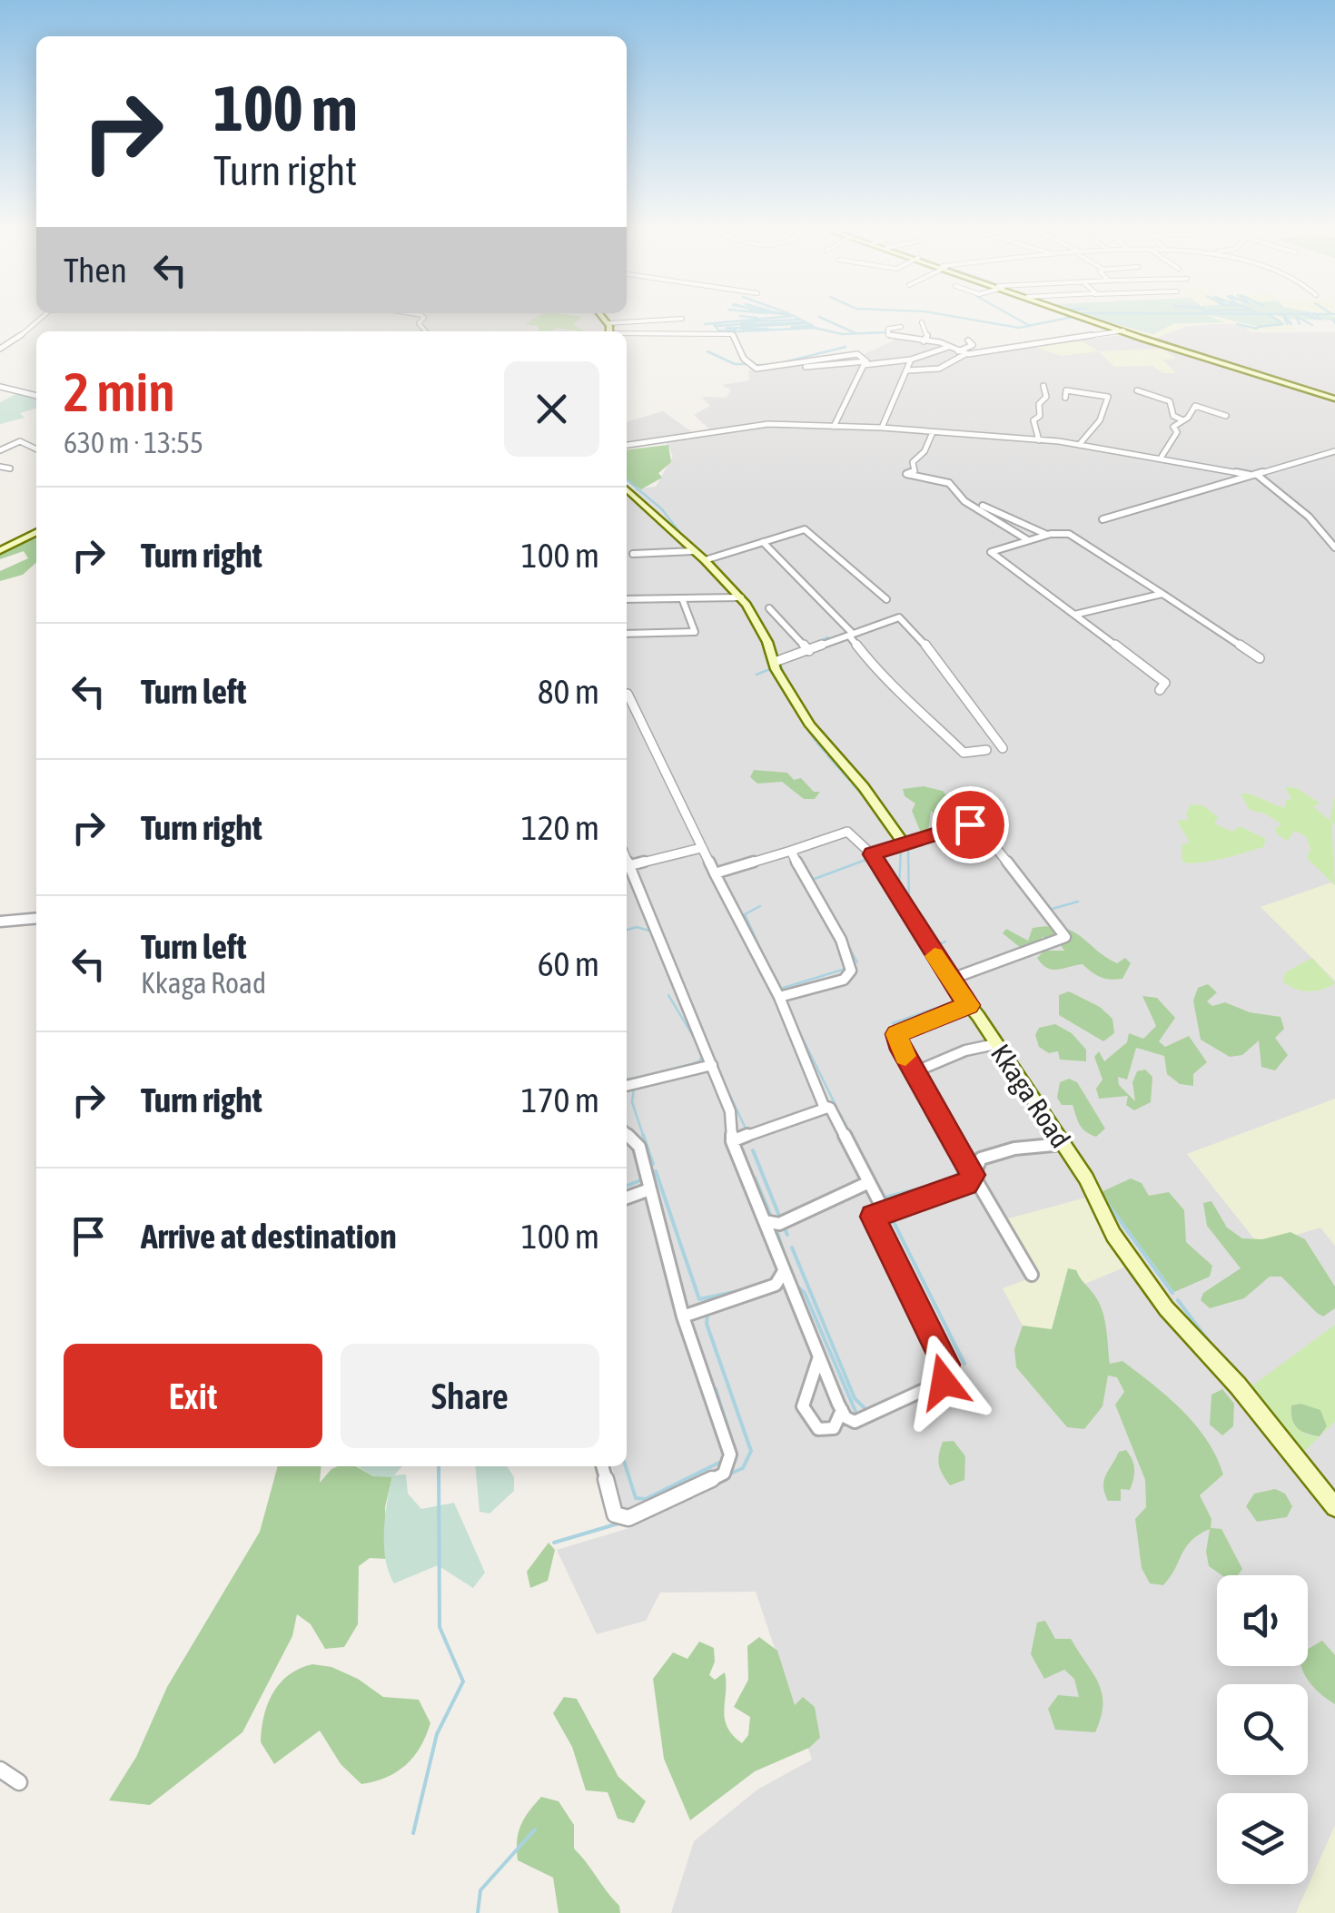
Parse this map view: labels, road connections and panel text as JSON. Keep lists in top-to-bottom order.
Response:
{
  "streets": {
    "street": ["Kkaga Road"]
  },
  "page": {
    "turn": ["100 m", "Turn right"],
    "then": "Then",
    "heading": ["2 min", "630 m · 13:55"],
    "list": [
      {
        "name": "Turn right",
        "value": "100 m"
      },
      {
        "name": "Turn left",
        "value": "80 m"
      },
      {
        "name": "Turn right",
        "value": "120 m"
      },
      {
        "name": "Turn left",
        "note": "Kkaga Road",
        "value": "60 m"
      },
      {
        "name": "Turn right",
        "value": "170 m"
      },
      {
        "name": "Arrive at destination",
        "value": "100 m"
      }
    ],
    "buttons": ["Exit", "Share"]
  }
}
